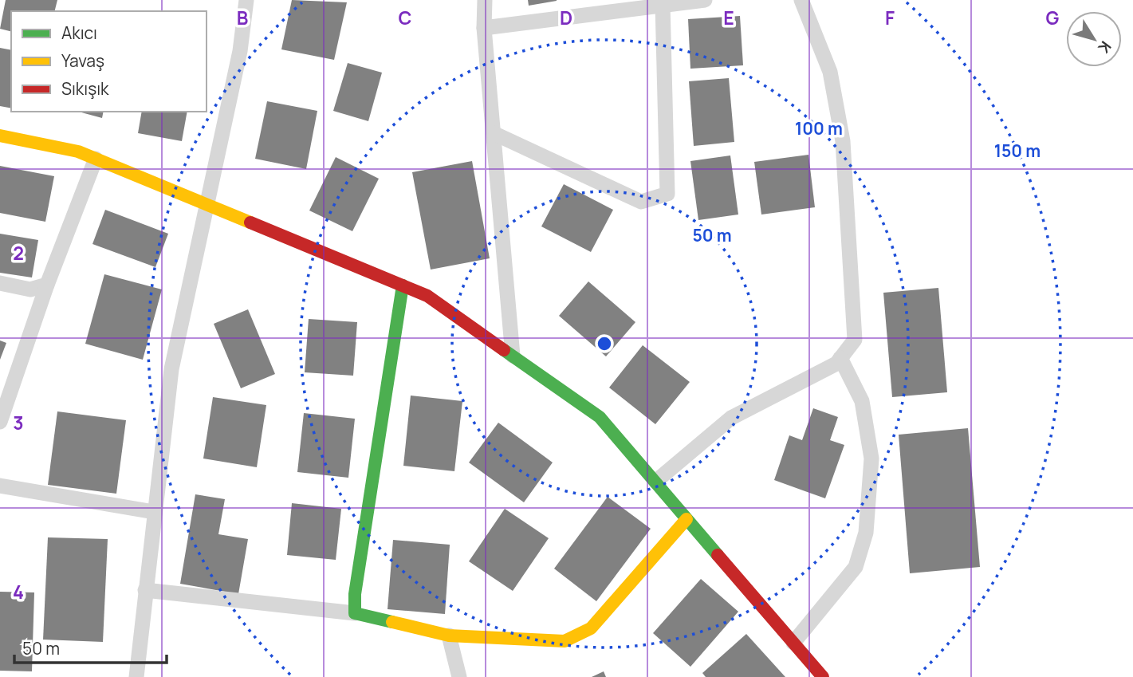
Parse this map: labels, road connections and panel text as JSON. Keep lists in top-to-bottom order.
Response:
{
  "legend": ["Akıcı", "Yavaş", "Sıkışık"],
  "scale_bar": "50 m",
  "north": "bottom right",
  "grid": {
    "columns": [
      "B",
      "C",
      "D",
      "E",
      "F",
      "G"
    ],
    "rows": ["2", "3", "4"]
  },
  "rings": ["100 m", "150 m", "50 m"]
}
